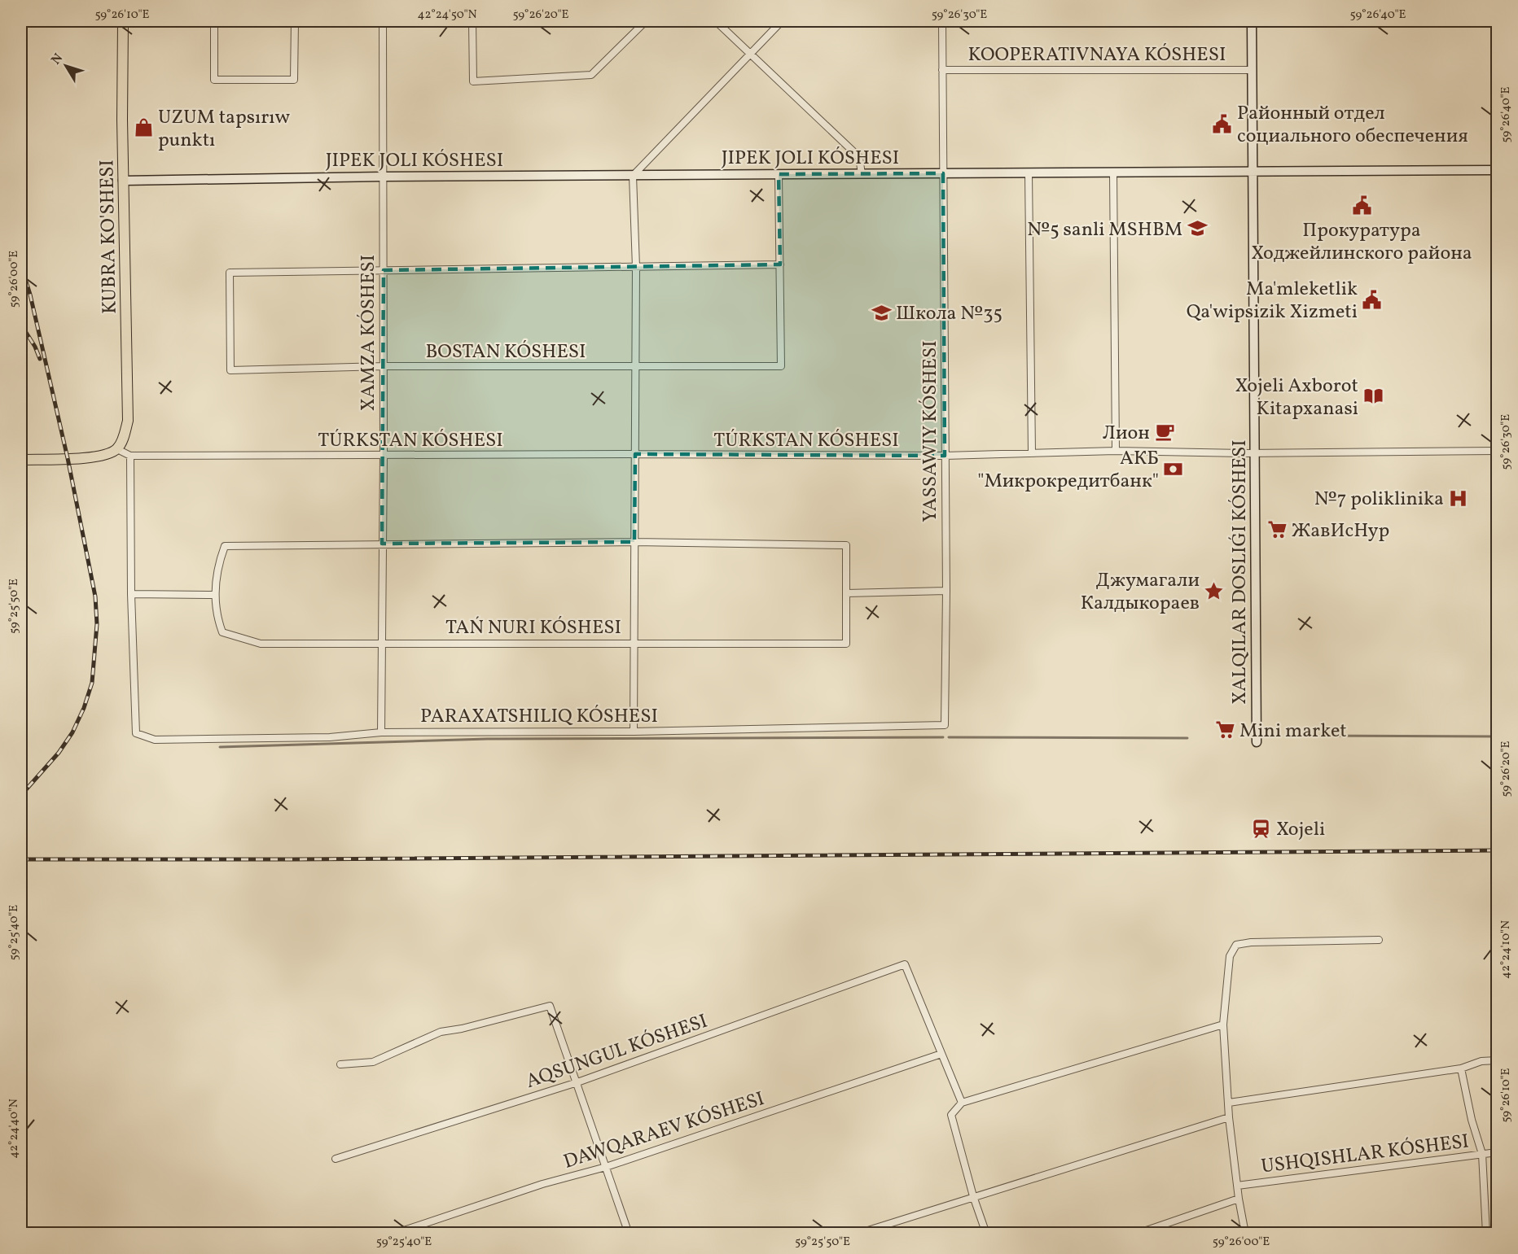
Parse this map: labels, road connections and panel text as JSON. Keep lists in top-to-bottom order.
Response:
{
  "streets": {
    "main road": ["KUBRA KO'SHESI"],
    "street": [
      "KOOPERATIVNAYA KÓSHESI",
      "XAMZA KÓSHESI",
      "BOSTAN KÓSHESI",
      "YASSAWIY KÓSHESI",
      "TÚRKSTAN KÓSHESI",
      "AQSUNGUL KÓSHESI",
      "DAWQARAEV KÓSHESI",
      "USHQISHLAR KÓSHESI"
    ]
  },
  "crossings": [
    ["KOOPERATIVNAYA KÓSHESI", "YASSAWIY KÓSHESI"],
    ["KUBRA KO'SHESI", "TÚRKSTAN KÓSHESI"],
    ["XAMZA KÓSHESI", "BOSTAN KÓSHESI"],
    ["XAMZA KÓSHESI", "TÚRKSTAN KÓSHESI"],
    ["YASSAWIY KÓSHESI", "TÚRKSTAN KÓSHESI"],
    ["AQSUNGUL KÓSHESI", "DAWQARAEV KÓSHESI"]
  ],
  "places": {
    "public building": ["Районный отдел социального обеспечения", "Прокуратура Ходжейлинского района", "Ma'mleketlik Qa'wipsizik Xizmeti"],
    "shop": ["UZUM tapsırıw punktı"],
    "school or university": ["№5 sanli MSHBM", "Школа №35"],
    "library": ["Xojeli Axborot Kitapxanasi"],
    "cafe": ["Лион"],
    "bank": ["АКБ \"Микрокредитбанк\""],
    "hospital": ["№7 poliklinika"],
    "supermarket": ["ЖавИсНур", "Mini market"],
    "place": ["Джумагали Калдыкораев"],
    "station": ["Xojeli"]
  },
  "north": "top left",
  "coordinates": [
    "59°26'10\"E",
    "42°24'50\"N",
    "59°26'20\"E",
    "59°26'30\"E",
    "59°26'40\"E",
    "59°26'00\"E",
    "59°25'50\"E",
    "59°25'40\"E",
    "42°24'10\"N",
    "42°24'40\"N"
  ]
}
